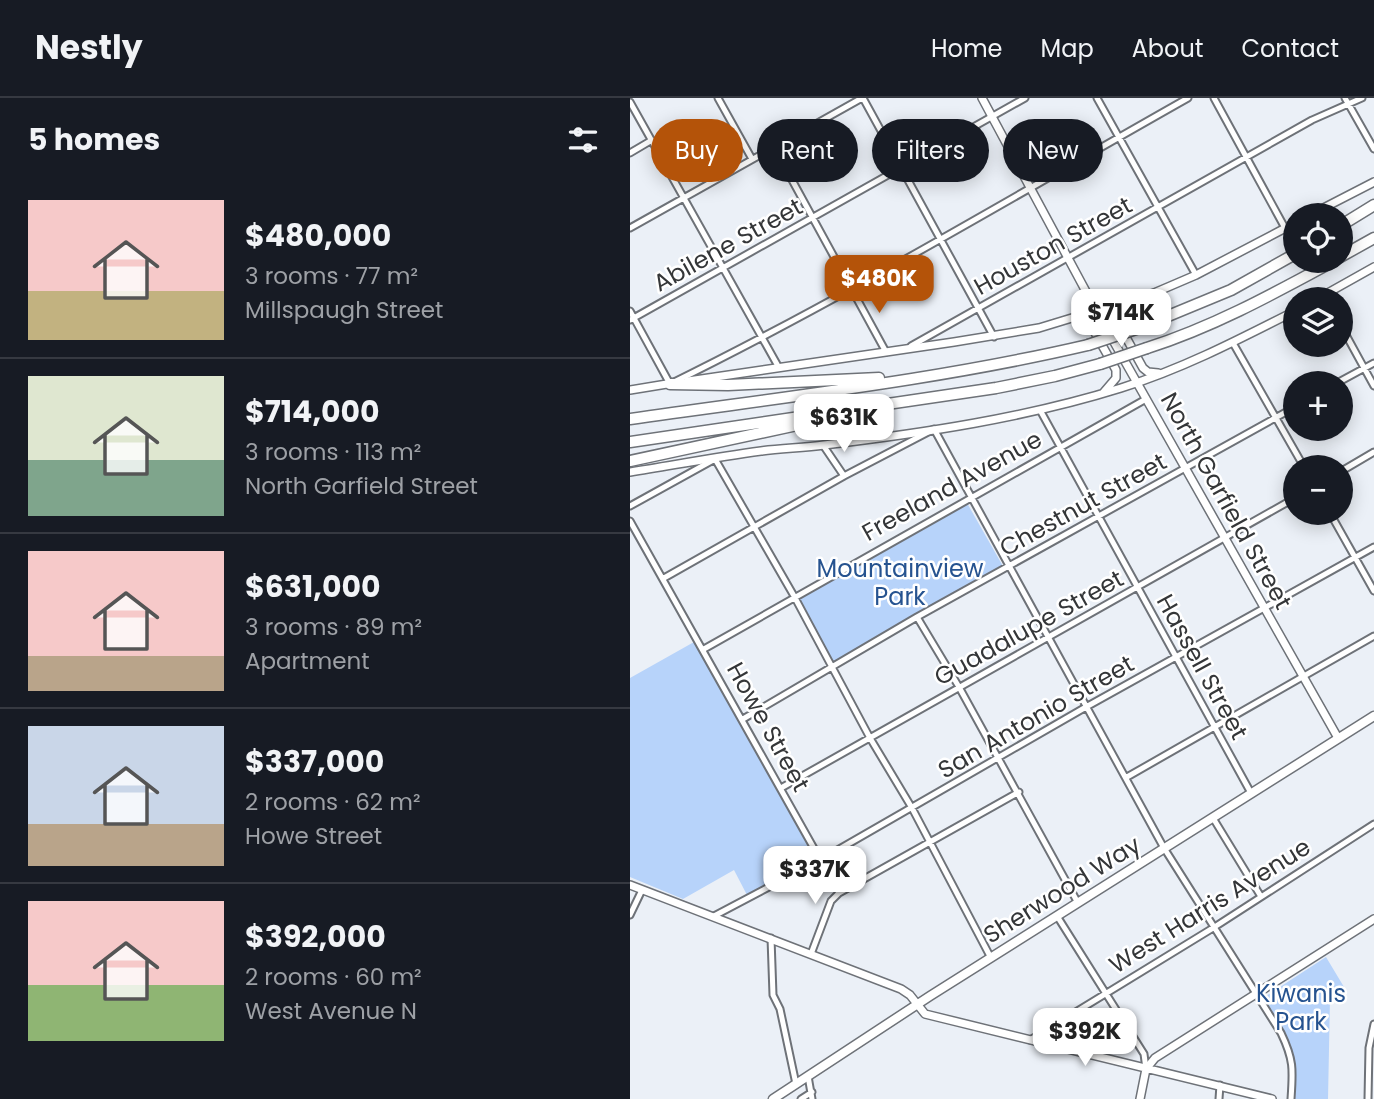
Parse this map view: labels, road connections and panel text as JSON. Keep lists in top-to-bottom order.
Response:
{
  "streets": {
    "main road": ["North Garfield Street", "Sherwood Way"],
    "street": [
      "Abilene Street",
      "Houston Street",
      "Freeland Avenue",
      "Chestnut Street",
      "Guadalupe Street",
      "Hassell Street",
      "San Antonio Street",
      "Howe Street",
      "West Harris Avenue"
    ]
  },
  "crossings": [
    ["Abilene Street", "North Garfield Street"],
    ["Houston Street", "North Garfield Street"],
    ["Freeland Avenue", "North Garfield Street"],
    ["Freeland Avenue", "Hassell Street"],
    ["Freeland Avenue", "Howe Street"],
    ["North Garfield Street", "Chestnut Street"],
    ["North Garfield Street", "Guadalupe Street"],
    ["North Garfield Street", "San Antonio Street"],
    ["North Garfield Street", "Sherwood Way"],
    ["Chestnut Street", "Hassell Street"],
    ["Chestnut Street", "Howe Street"],
    ["Guadalupe Street", "Hassell Street"],
    ["Guadalupe Street", "Howe Street"],
    ["Hassell Street", "San Antonio Street"],
    ["Hassell Street", "Sherwood Way"],
    ["San Antonio Street", "Howe Street"]
  ],
  "parks": ["Mountainview Park", "Kiwanis Park"],
  "page": {
    "header": "Nestly",
    "nav": [
      "Home",
      "Map",
      "About",
      "Contact"
    ],
    "heading": "5 homes",
    "chip": [
      "Buy",
      "Rent",
      "Filters",
      "New"
    ],
    "list": [
      {
        "name": "$480,000",
        "note": "3 rooms · 77 m² · Millspaugh Street"
      },
      {
        "name": "$714,000",
        "note": "3 rooms · 113 m² · North Garfield Street"
      },
      {
        "name": "$631,000",
        "note": "3 rooms · 89 m² · Apartment"
      },
      {
        "name": "$337,000",
        "note": "2 rooms · 62 m² · Howe Street"
      },
      {
        "name": "$392,000",
        "note": "2 rooms · 60 m² · West Avenue N"
      }
    ],
    "map_buttons": ["+", "−"],
    "price": [
      "$480K",
      "$714K",
      "$631K",
      "$337K",
      "$392K"
    ]
  }
}
